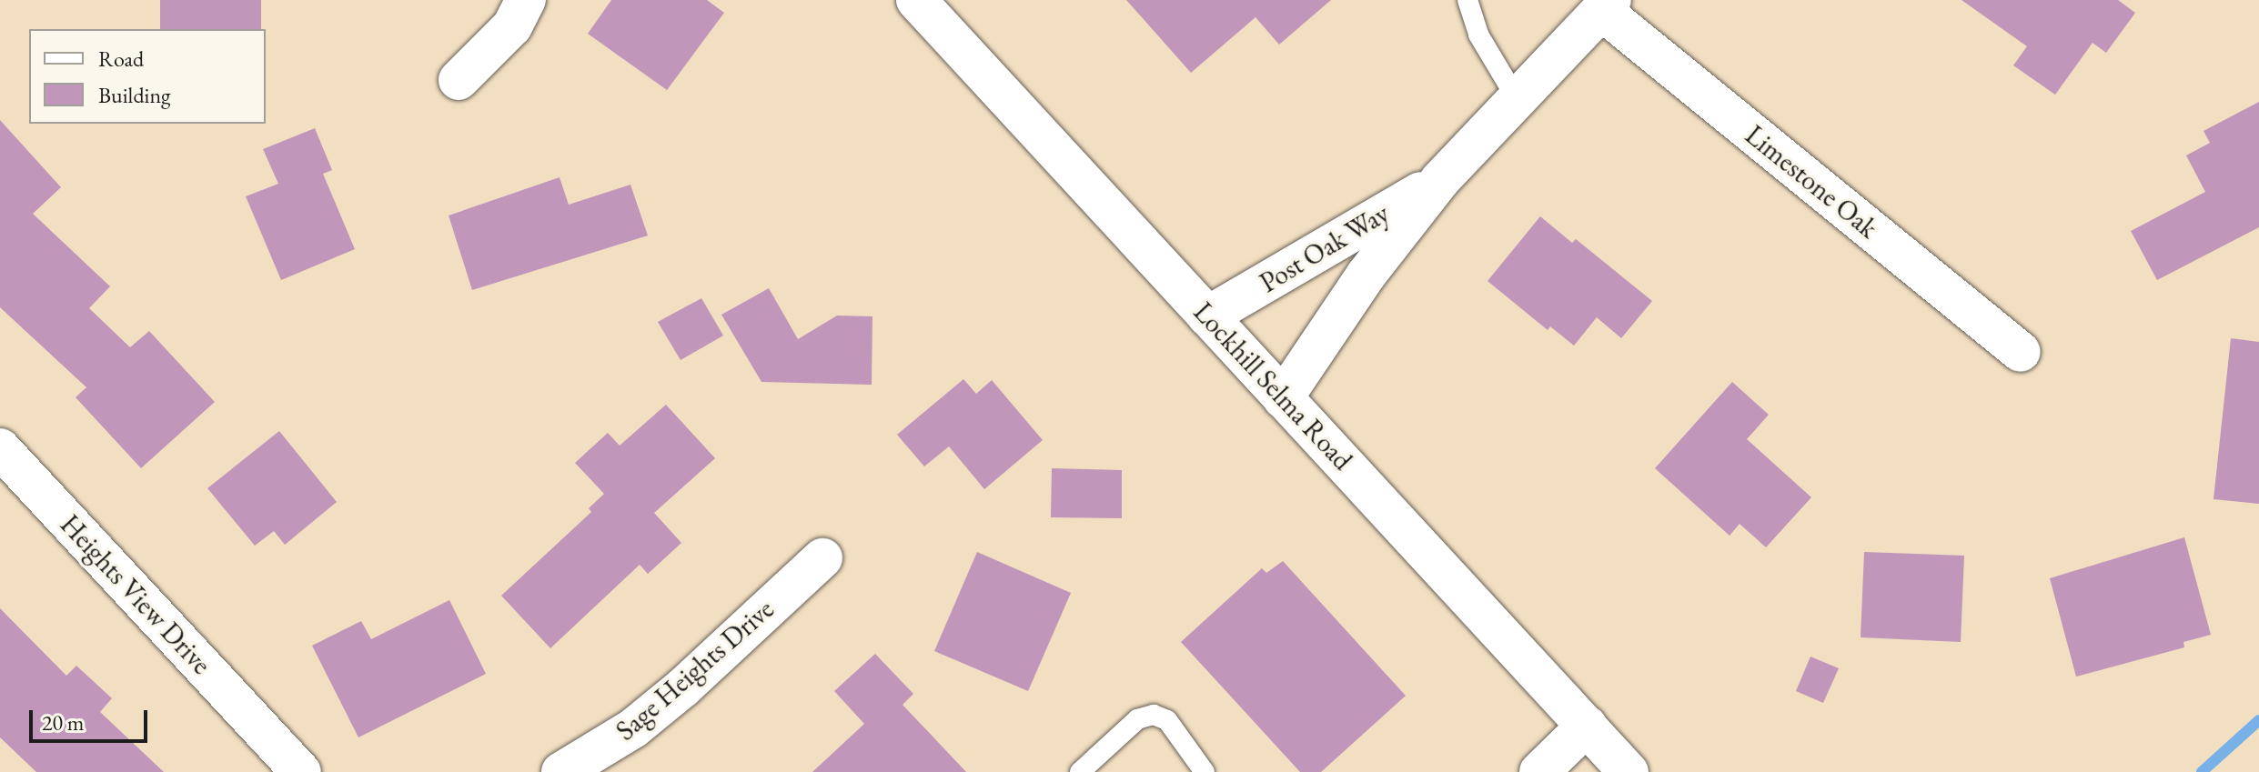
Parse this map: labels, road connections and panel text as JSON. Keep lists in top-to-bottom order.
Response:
{
  "streets": {
    "street": [
      "Limestone Oak",
      "Post Oak Way",
      "Lockhill Selma Road",
      "Heights View Drive",
      "Sage Heights Drive"
    ]
  },
  "crossings": [
    ["Limestone Oak", "Post Oak Way"],
    ["Post Oak Way", "Lockhill Selma Road"]
  ],
  "legend": ["Road", "Building"],
  "scale_bar": "20 m"
}
